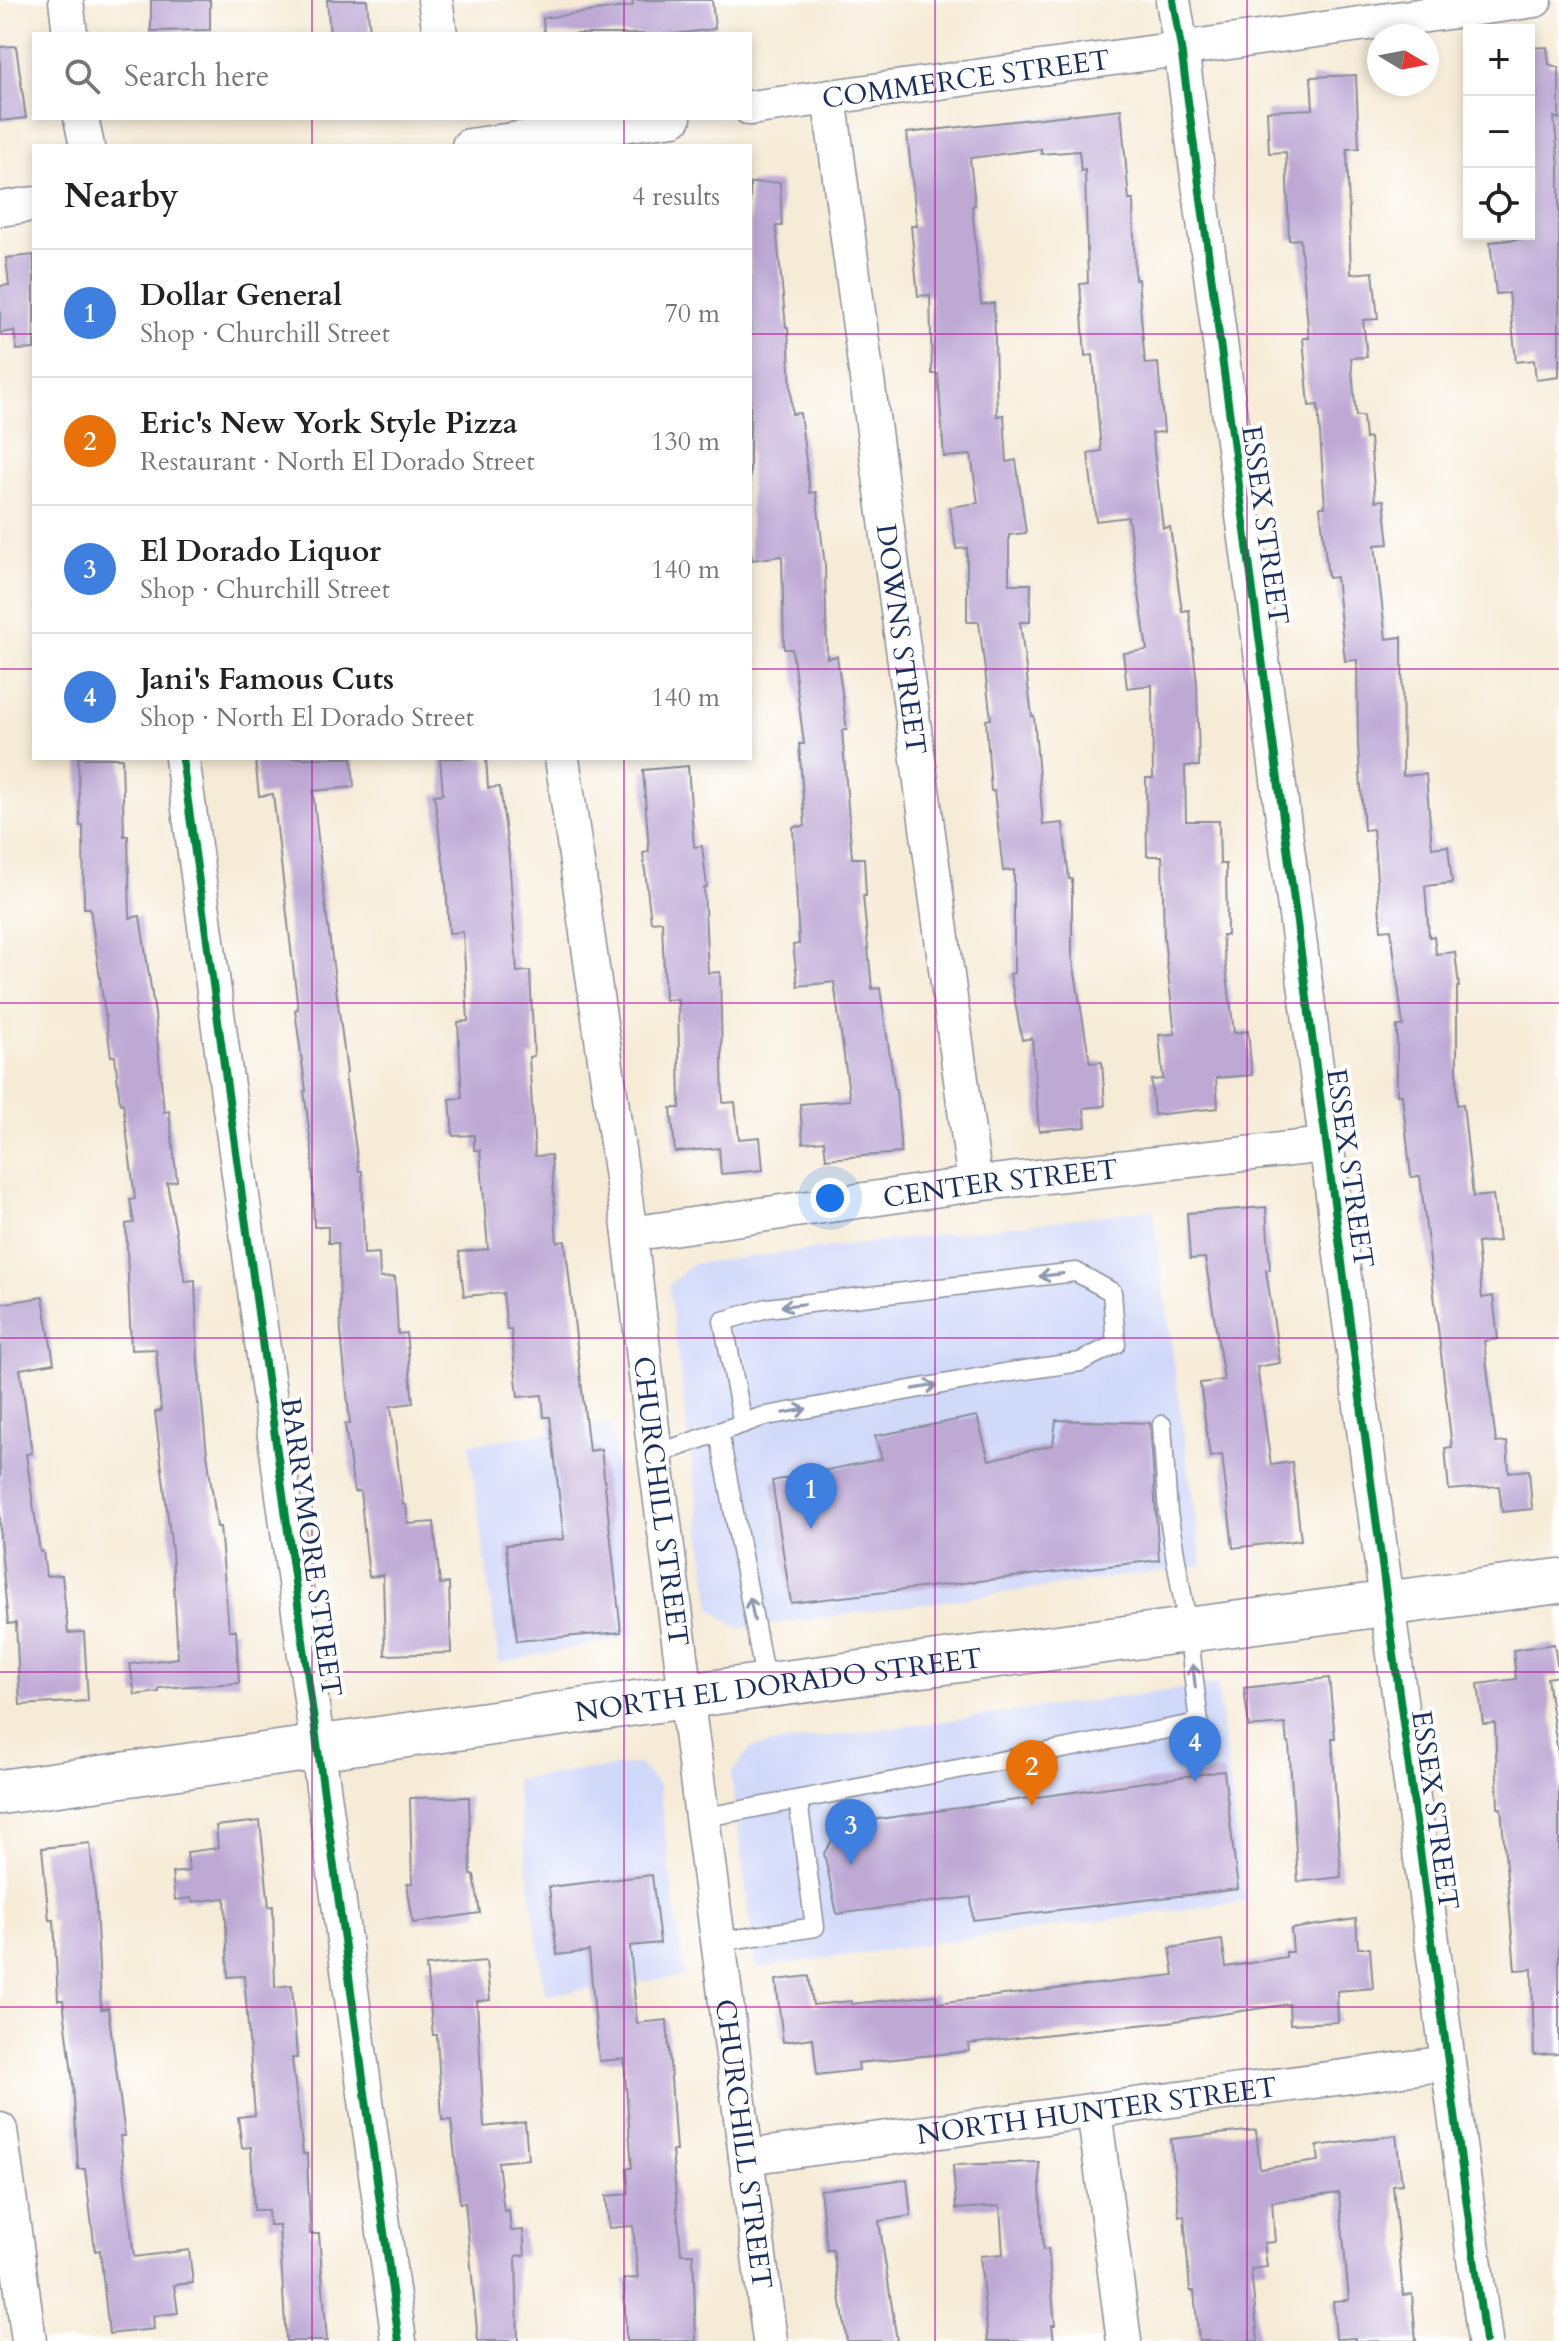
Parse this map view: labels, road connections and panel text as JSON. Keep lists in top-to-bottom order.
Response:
{
  "streets": {
    "main road": ["NORTH EL DORADO STREET"],
    "street": [
      "COMMERCE STREET",
      "ESSEX STREET",
      "DOWNS STREET",
      "CENTER STREET",
      "CHURCHILL STREET",
      "BARRYMORE STREET",
      "NORTH HUNTER STREET"
    ]
  },
  "crossings": [
    ["COMMERCE STREET", "ESSEX STREET"],
    ["COMMERCE STREET", "DOWNS STREET"],
    ["ESSEX STREET", "CENTER STREET"],
    ["ESSEX STREET", "NORTH EL DORADO STREET"],
    ["ESSEX STREET", "NORTH HUNTER STREET"],
    ["DOWNS STREET", "CENTER STREET"],
    ["CENTER STREET", "CHURCHILL STREET"],
    ["CHURCHILL STREET", "NORTH EL DORADO STREET"],
    ["CHURCHILL STREET", "NORTH HUNTER STREET"],
    ["BARRYMORE STREET", "NORTH EL DORADO STREET"]
  ],
  "north": "right",
  "page": {
    "map_buttons": ["+", "−"],
    "search": "Search here",
    "heading": ["Nearby", "4 results"],
    "list": [
      {
        "mark": "1",
        "name": "Dollar General",
        "note": "Shop · Churchill Street",
        "value": "70 m"
      },
      {
        "mark": "2",
        "name": "Eric's New York Style Pizza",
        "note": "Restaurant · North El Dorado Street",
        "value": "130 m"
      },
      {
        "mark": "3",
        "name": "El Dorado Liquor",
        "note": "Shop · Churchill Street",
        "value": "140 m"
      },
      {
        "mark": "4",
        "name": "Jani's Famous Cuts",
        "note": "Shop · North El Dorado Street",
        "value": "140 m"
      }
    ],
    "pins": [
      "1",
      "4",
      "2",
      "3"
    ]
  }
}
